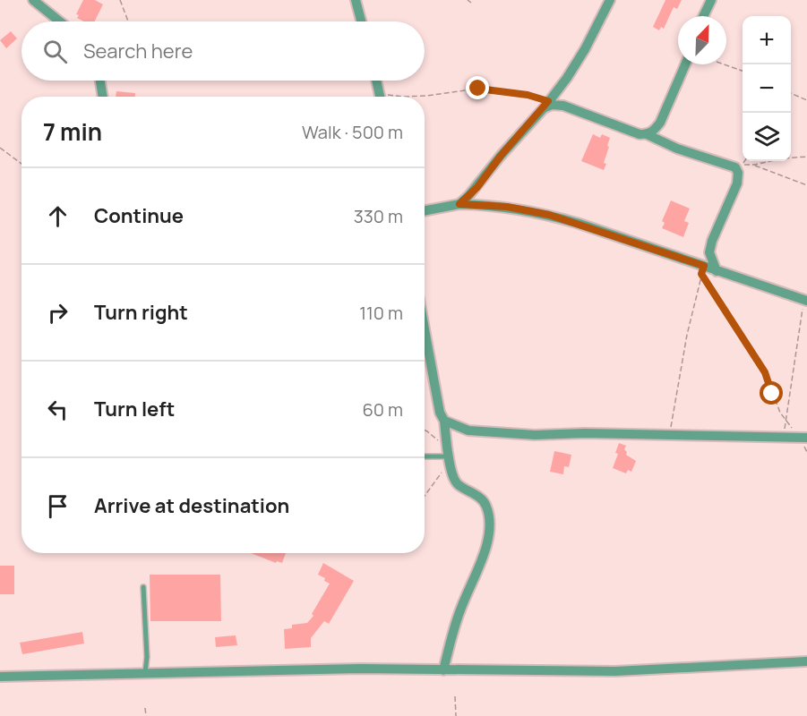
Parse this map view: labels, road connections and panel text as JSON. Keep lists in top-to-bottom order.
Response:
{
  "north": "top right",
  "page": {
    "map_buttons": ["+", "−"],
    "search": "Search here",
    "heading": ["7 min", "Walk · 500 m"],
    "list": [
      ["Continue", "330 m"],
      ["Turn right", "110 m"],
      ["Turn left", "60 m"],
      "Arrive at destination"
    ]
  }
}
